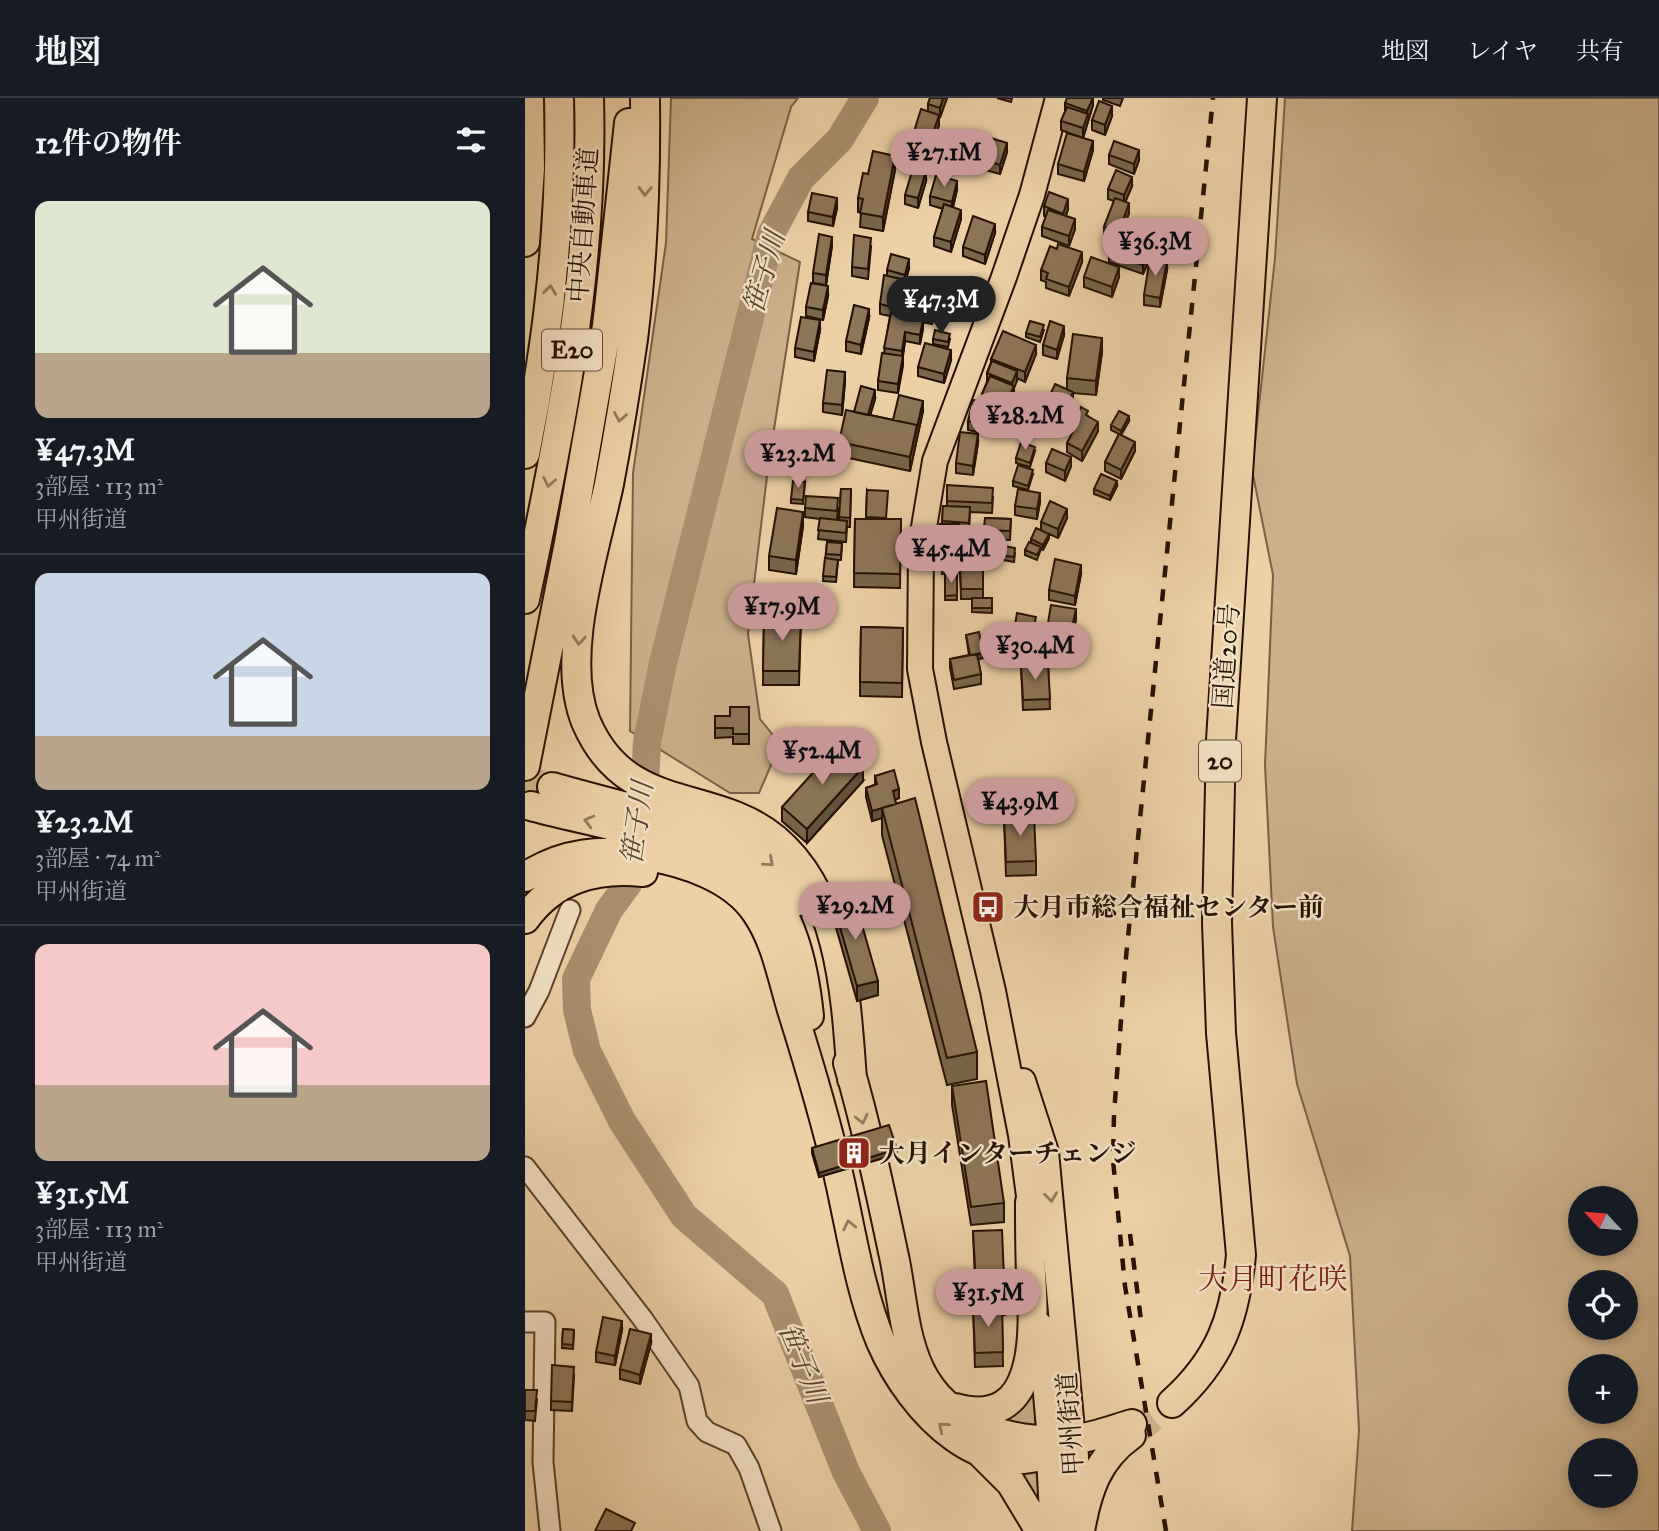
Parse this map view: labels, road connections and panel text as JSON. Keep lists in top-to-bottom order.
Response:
{
  "streets": {
    "highway": [
      "中央自動車道",
      "E20",
      "国道20号",
      "20",
      "甲州街道"
    ]
  },
  "districts": ["大月町花咲"],
  "water": ["笹子川"],
  "places": {
    "bus stop": ["大月市総合福祉センター前"],
    "building": ["大月インターチェンジ"]
  },
  "north": "top left",
  "page": {
    "header": "地図",
    "nav": ["地図", "レイヤ", "共有"],
    "heading": "12件の物件",
    "price": [
      "¥27.1M",
      "¥36.3M",
      "¥47.3M",
      "¥28.2M",
      "¥23.2M",
      "¥45.4M",
      "¥17.9M",
      "¥30.4M",
      "¥52.4M",
      "¥43.9M",
      "¥29.2M",
      "¥31.5M"
    ],
    "list": [
      {
        "name": "¥47.3M",
        "note": "3部屋 · 113 m² · 甲州街道"
      },
      {
        "name": "¥23.2M",
        "note": "3部屋 · 74 m² · 甲州街道"
      },
      {
        "name": "¥31.5M",
        "note": "3部屋 · 113 m² · 甲州街道"
      }
    ],
    "map_buttons": ["+", "−"]
  }
}
